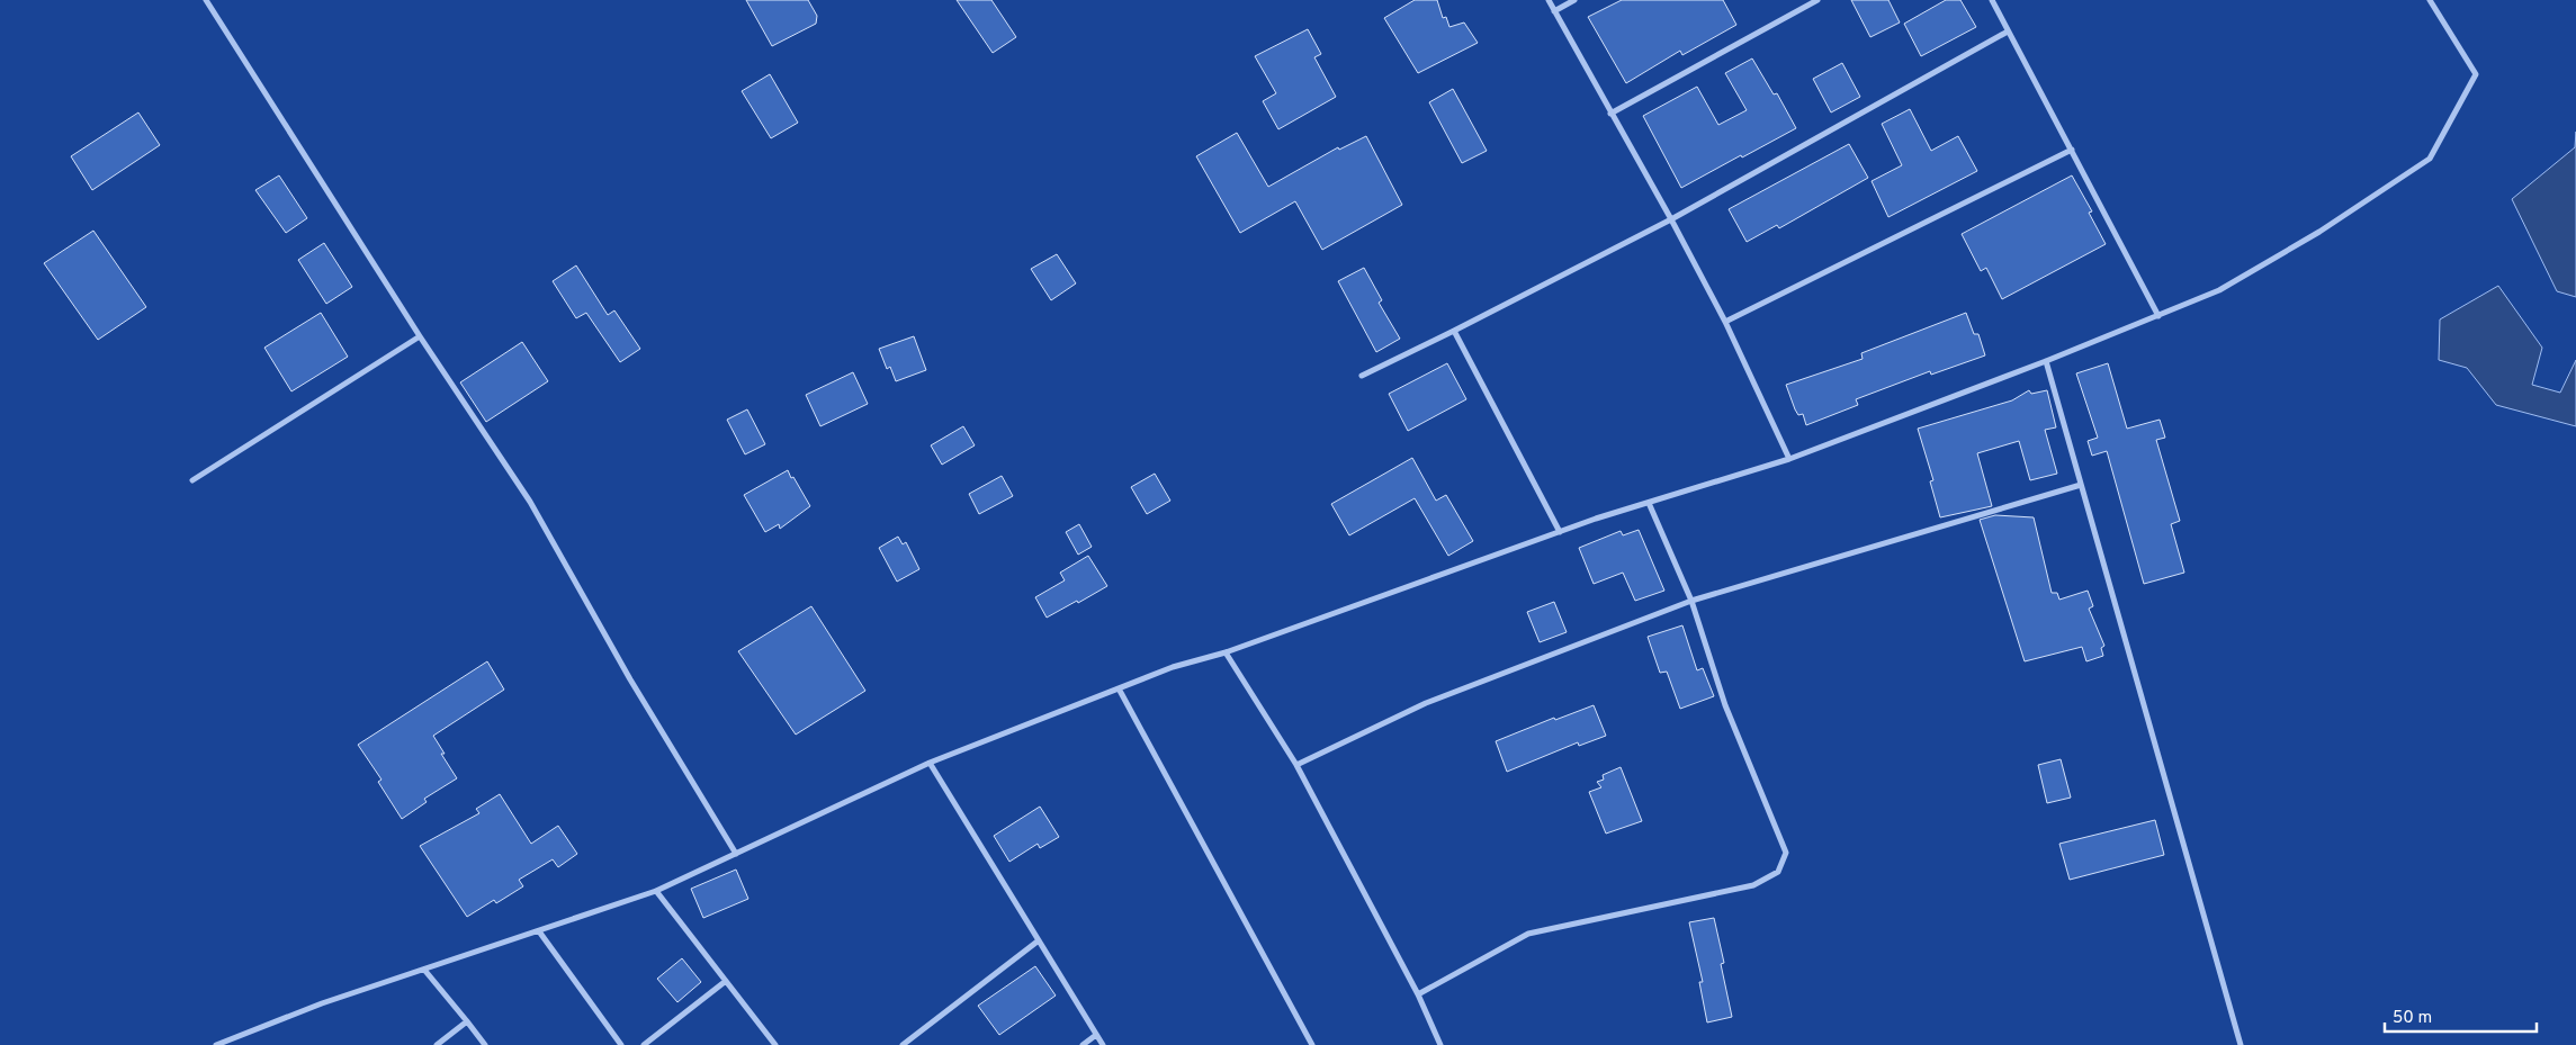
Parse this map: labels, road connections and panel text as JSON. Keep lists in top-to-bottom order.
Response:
{
  "scale_bar": "50 m"
}
